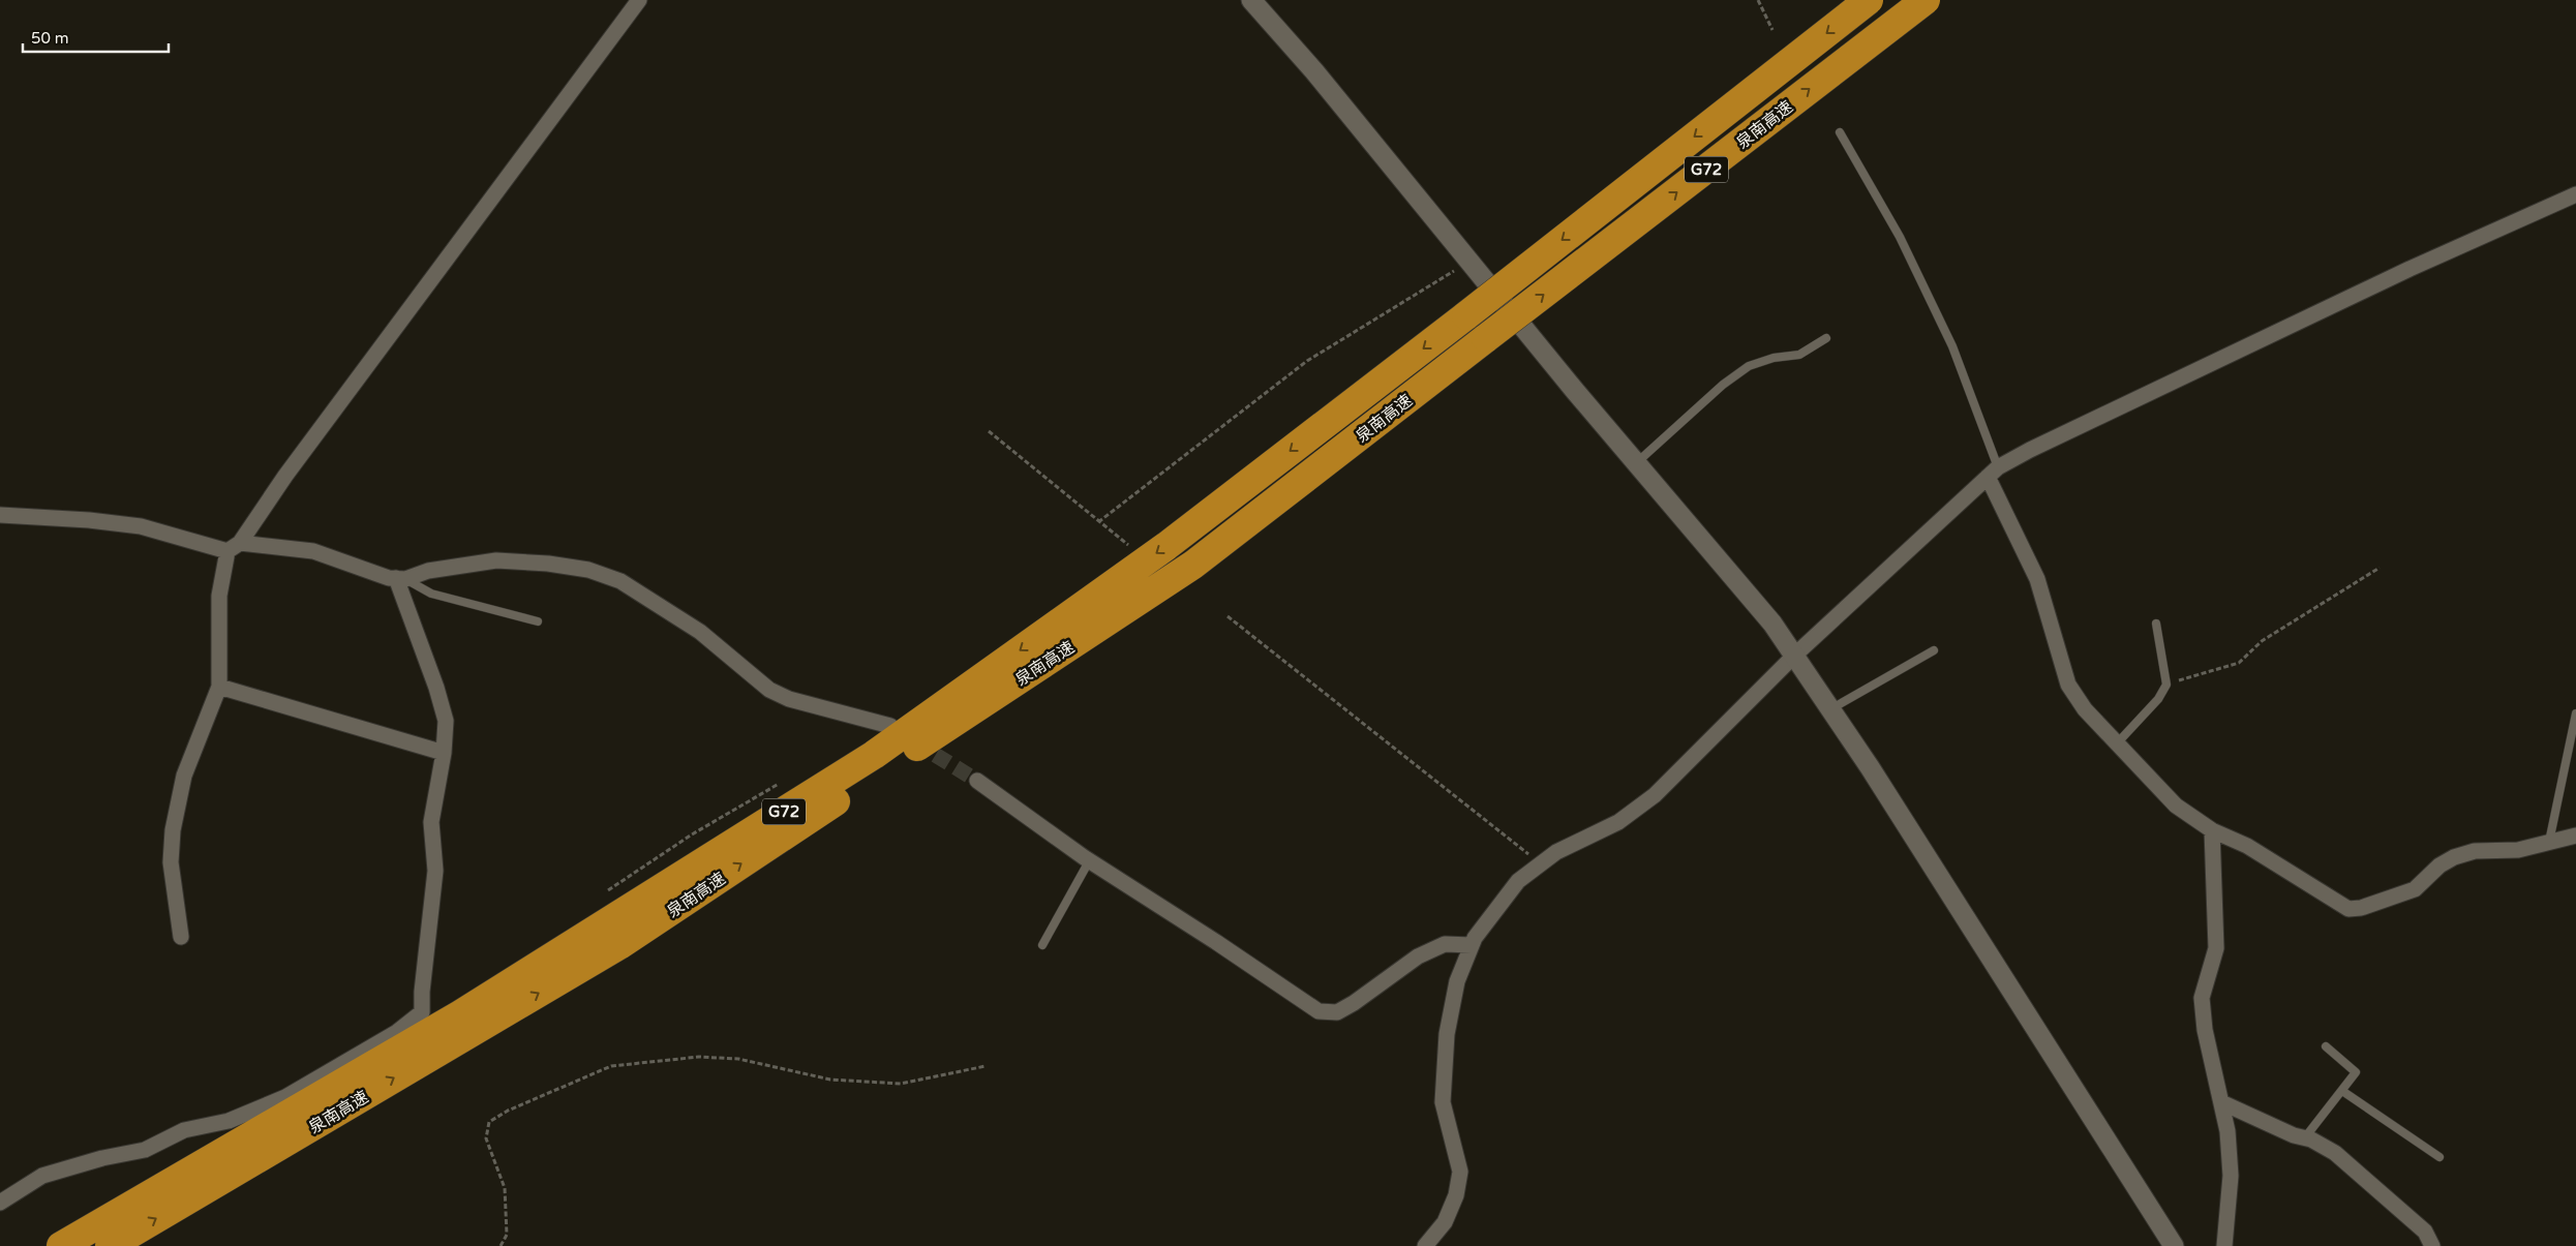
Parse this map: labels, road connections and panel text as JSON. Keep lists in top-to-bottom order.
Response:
{
  "streets": {
    "highway": ["泉南高速", "G72"]
  },
  "scale_bar": "50 m"
}
